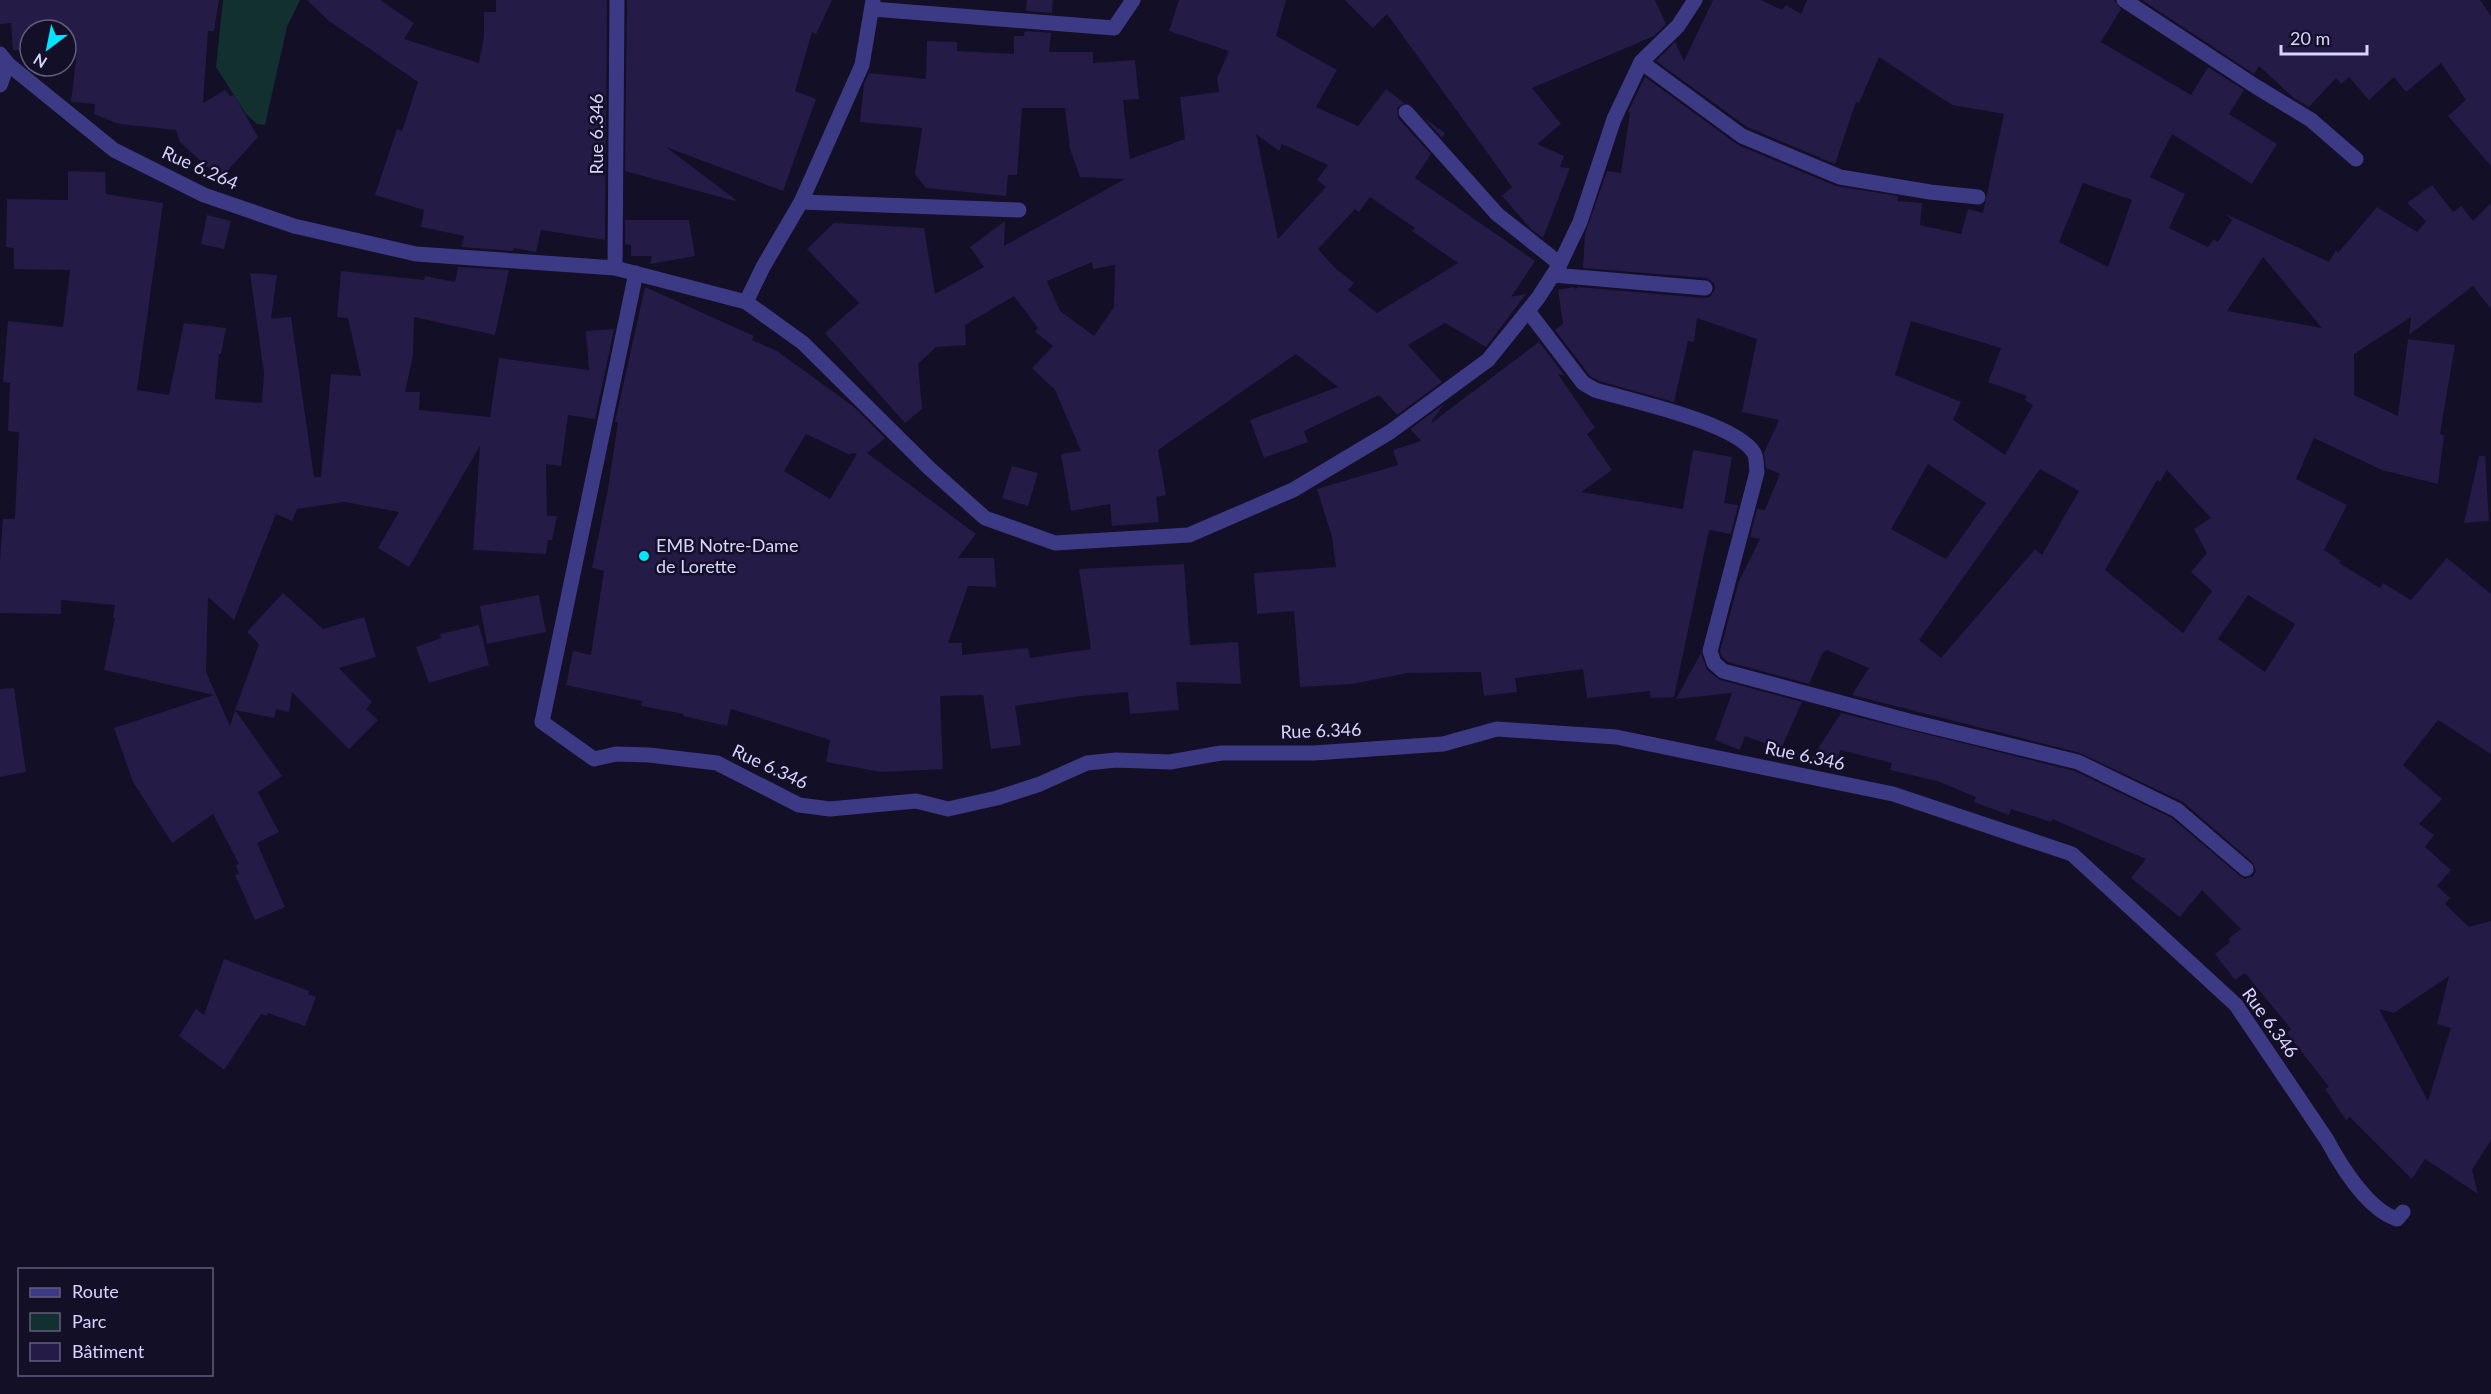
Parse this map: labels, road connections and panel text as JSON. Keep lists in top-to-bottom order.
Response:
{
  "streets": {
    "street": ["Rue 6.346", "Rue 6.264"]
  },
  "crossings": [
    ["Rue 6.346", "Rue 6.264"]
  ],
  "places": ["EMB Notre-Dame de Lorette"],
  "legend": ["Route", "Parc", "Bâtiment"],
  "scale_bar": "20 m",
  "north": "bottom left"
}
